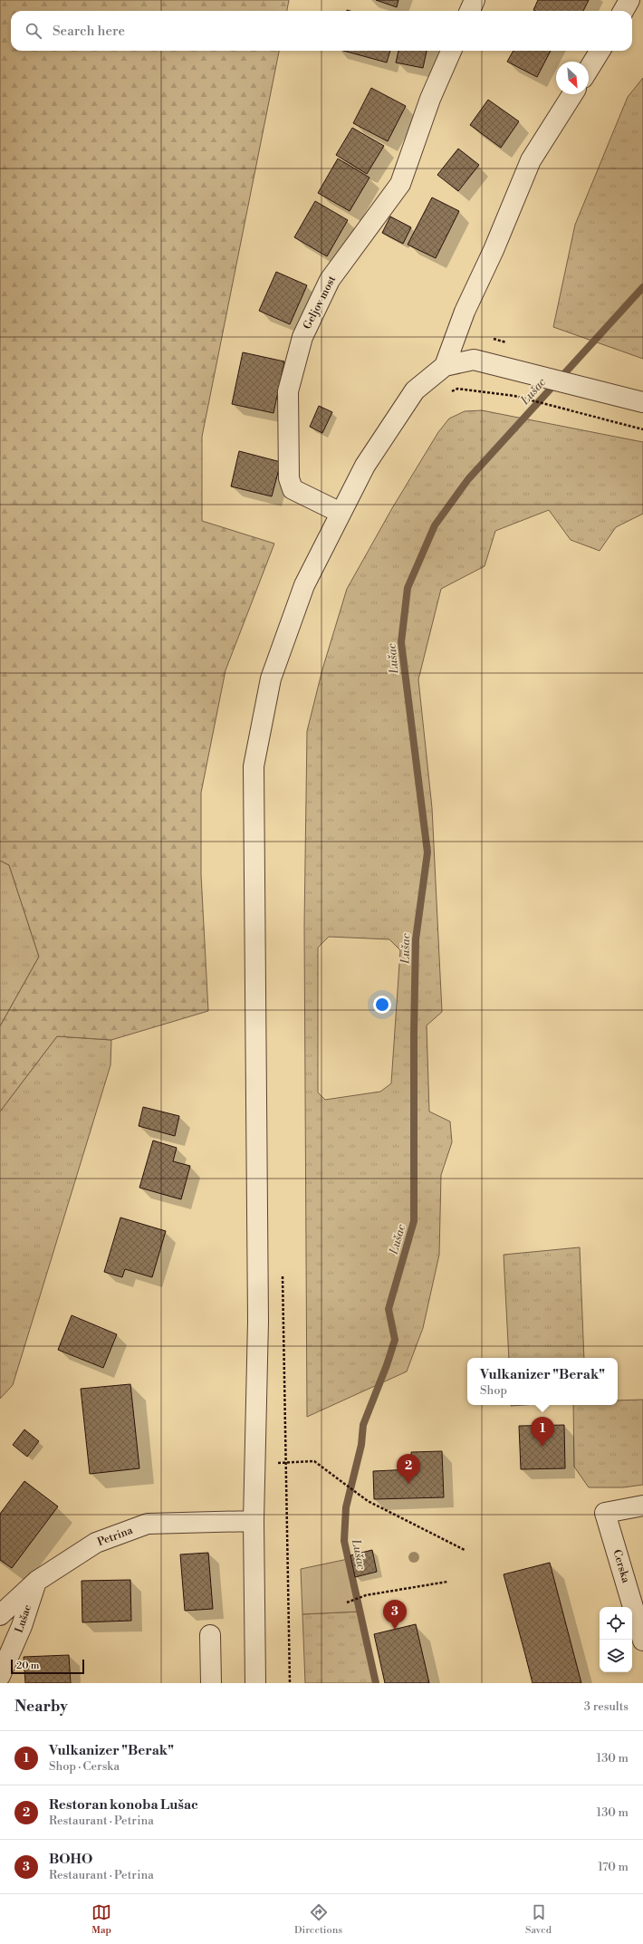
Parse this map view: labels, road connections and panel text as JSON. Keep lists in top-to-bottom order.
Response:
{
  "streets": {
    "street": [
      "Geljov most",
      "Petrina",
      "Cerska",
      "Lušac"
    ]
  },
  "crossings": [
    ["Petrina", "Lušac"]
  ],
  "water": ["Lušac"],
  "scale_bar": "20 m",
  "north": "bottom right",
  "page": {
    "search": "Search here",
    "popup": ["Vulkanizer \"Berak\"", "Shop"],
    "pins": ["1", "2", "3"],
    "scale": "20 m",
    "heading": ["Nearby", "3 results"],
    "list": [
      {
        "mark": "1",
        "name": "Vulkanizer \"Berak\"",
        "note": "Shop · Cerska",
        "value": "130 m"
      },
      {
        "mark": "2",
        "name": "Restoran konoba Lušac",
        "note": "Restaurant · Petrina",
        "value": "130 m"
      },
      {
        "mark": "3",
        "name": "BOHO",
        "note": "Restaurant · Petrina",
        "value": "170 m"
      }
    ],
    "nav": ["Map", "Directions", "Saved"]
  }
}
